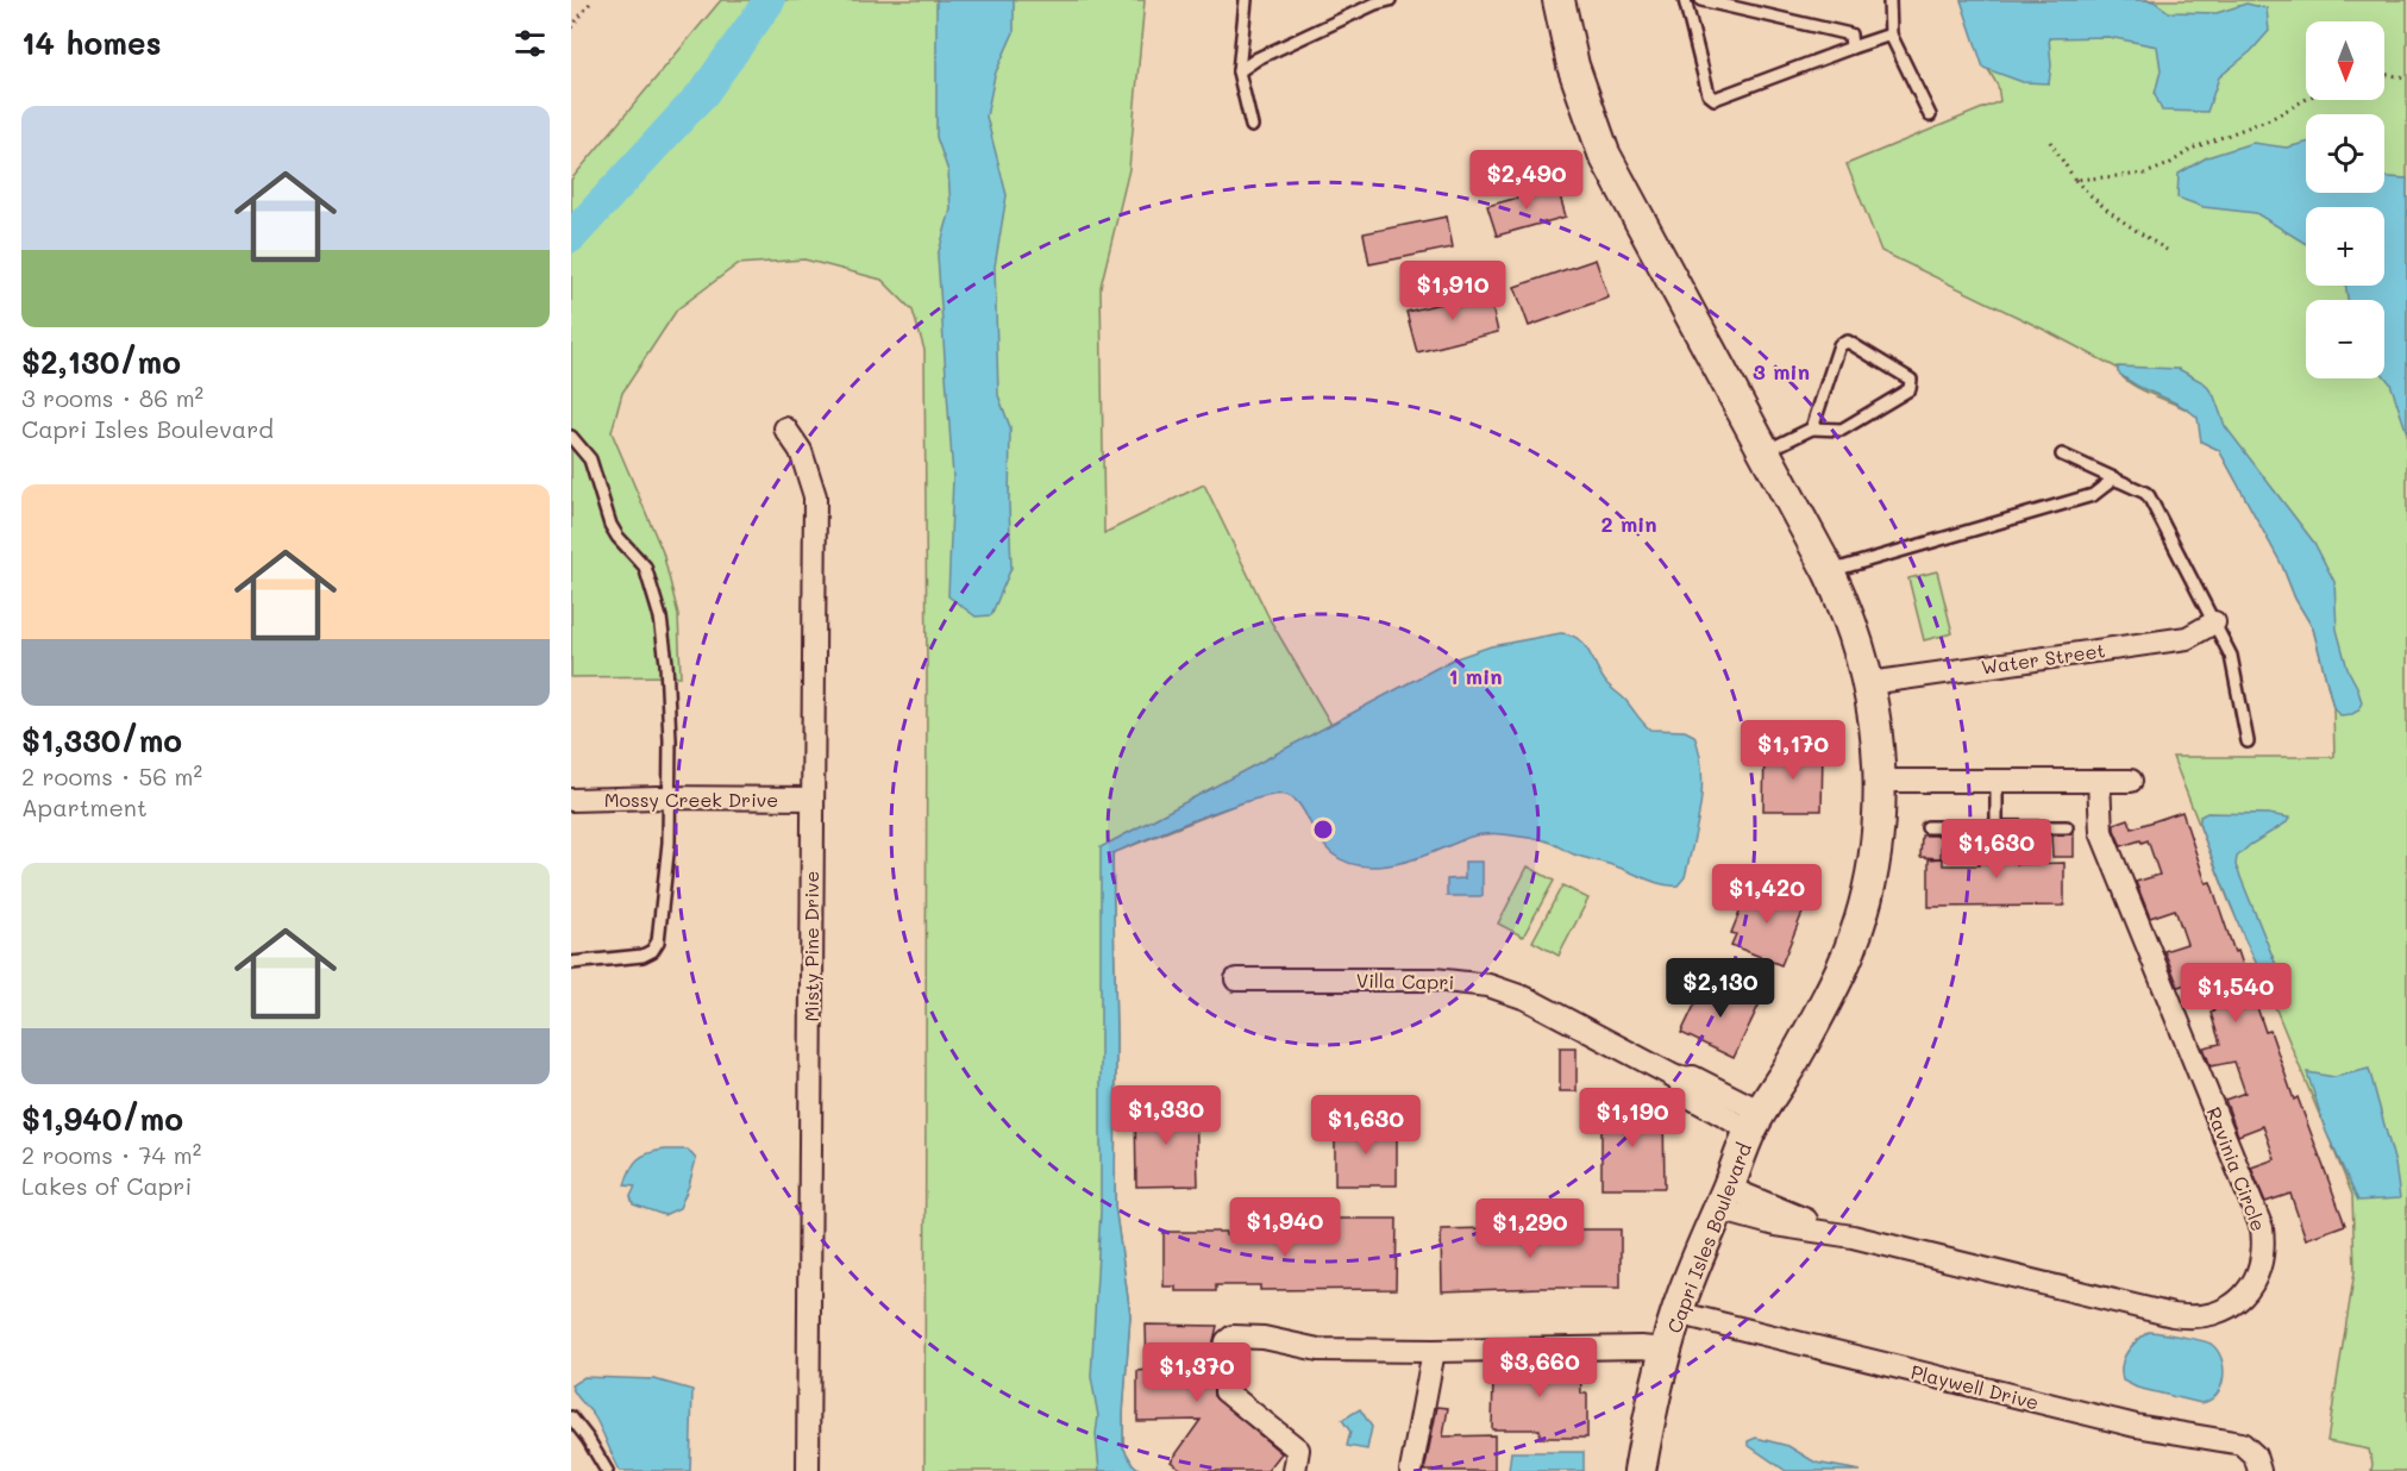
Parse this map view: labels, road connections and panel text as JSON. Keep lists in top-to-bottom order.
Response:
{
  "streets": {
    "street": [
      "Water Street",
      "Mossy Creek Drive",
      "Misty Pine Drive",
      "Villa Capri",
      "Ravinia Circle",
      "Capri Isles Boulevard",
      "Playwell Drive"
    ]
  },
  "crossings": [
    ["Water Street", "Capri Isles Boulevard"],
    ["Mossy Creek Drive", "Misty Pine Drive"],
    ["Villa Capri", "Capri Isles Boulevard"],
    ["Ravinia Circle", "Capri Isles Boulevard"],
    ["Capri Isles Boulevard", "Playwell Drive"]
  ],
  "north": "bottom",
  "page": {
    "heading": "14 homes",
    "map_buttons": ["+", "−"],
    "list": [
      {
        "name": "$2,130/mo",
        "note": "3 rooms · 86 m² · Capri Isles Boulevard"
      },
      {
        "name": "$1,330/mo",
        "note": "2 rooms · 56 m² · Apartment"
      },
      {
        "name": "$1,940/mo",
        "note": "2 rooms · 74 m² · Lakes of Capri"
      }
    ],
    "price": [
      "$2,490",
      "$1,910",
      "$1,170",
      "$1,630",
      "$1,420",
      "$2,130",
      "$1,540",
      "$1,330",
      "$1,190",
      "$1,630",
      "$1,940",
      "$1,290",
      "$3,660",
      "$1,370"
    ]
  },
  "rings": ["3 min", "2 min", "1 min"]
}
